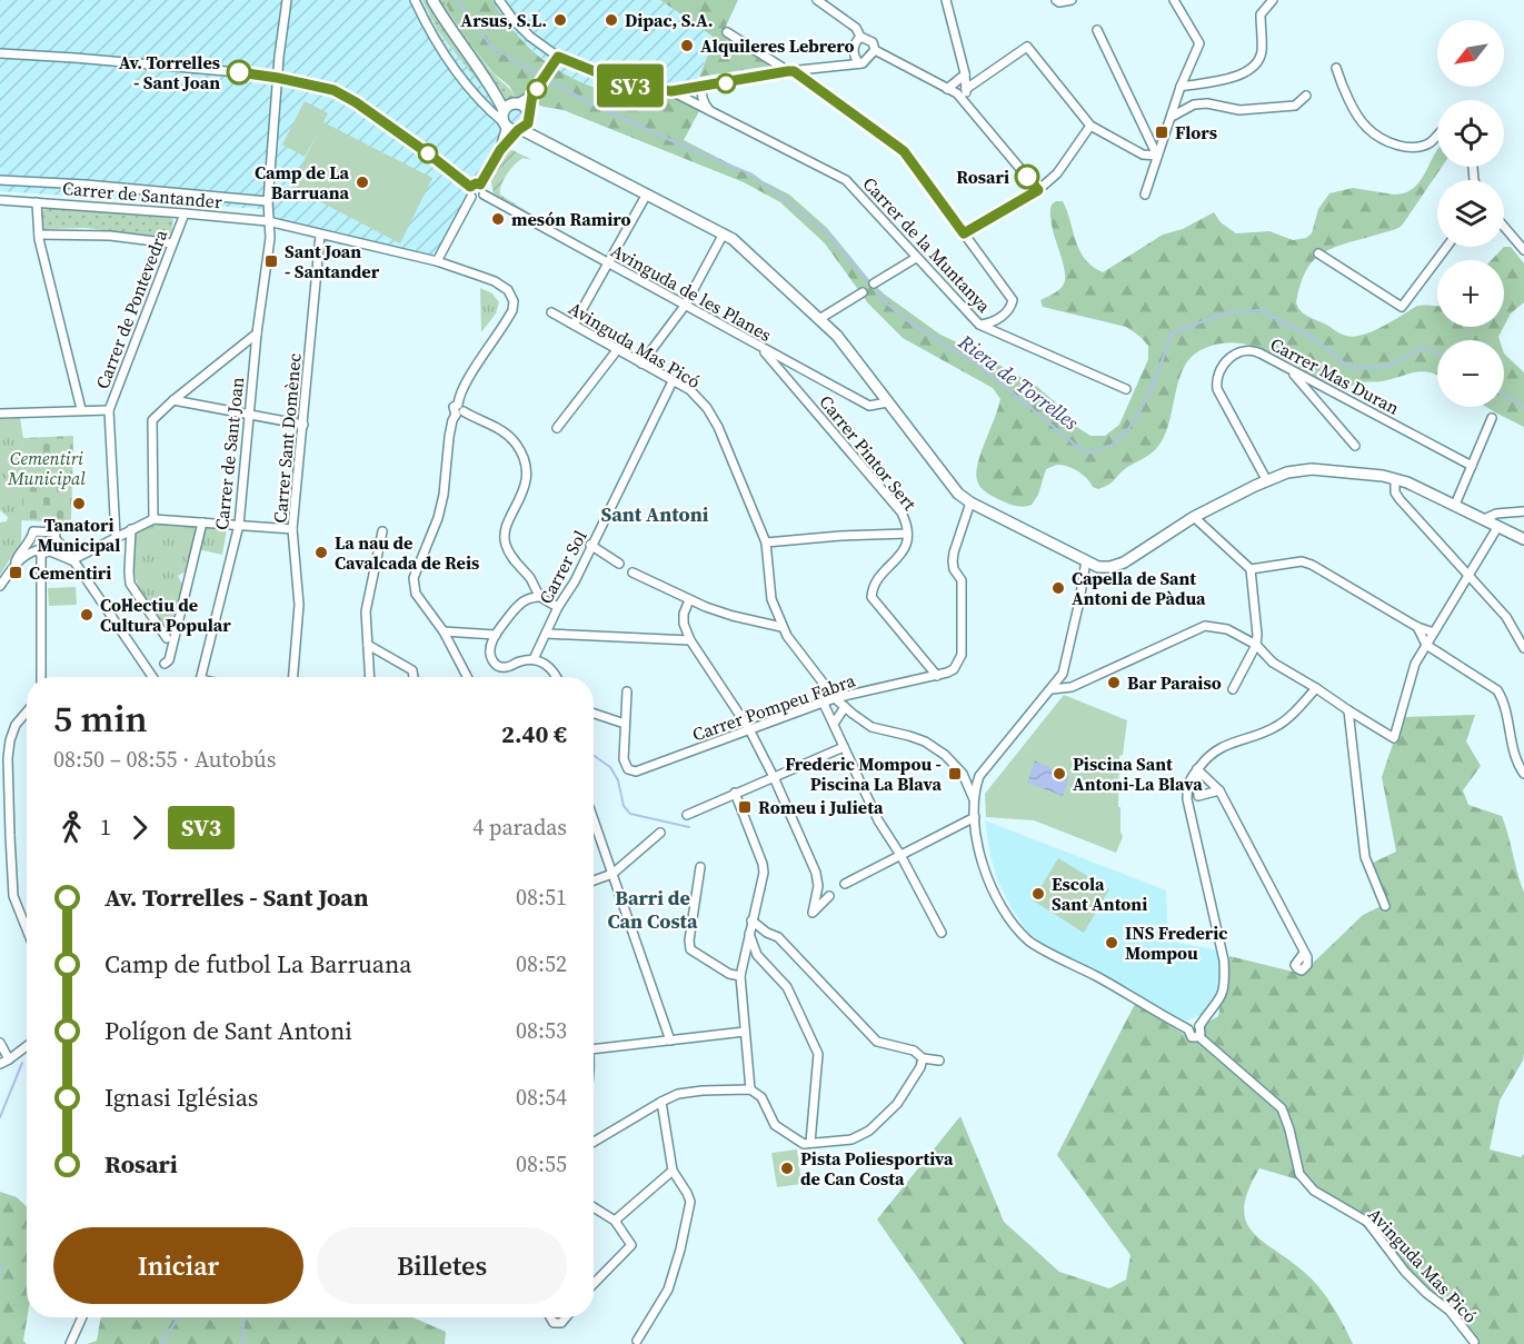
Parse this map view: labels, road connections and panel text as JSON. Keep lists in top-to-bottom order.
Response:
{
  "streets": {
    "street": [
      "Carrer de Santander",
      "Carrer de la Muntanya",
      "Avinguda de les Planes",
      "Carrer de Pontevedra",
      "Avinguda Mas Picó",
      "Carrer Mas Duran",
      "Carrer Sant Domènec",
      "Carrer Pintor Sert",
      "Carrer de Sant Joan",
      "Carrer Sol",
      "Carrer Pompeu Fabra"
    ]
  },
  "crossings": [
    ["Carrer de Santander", "Carrer de Pontevedra"],
    ["Carrer de Santander", "Carrer Sant Domènec"],
    ["Carrer de Santander", "Carrer de Sant Joan"],
    ["Avinguda de les Planes", "Carrer Pintor Sert"],
    ["Avinguda Mas Picó", "Carrer Sol"],
    ["Avinguda Mas Picó", "Carrer Pompeu Fabra"],
    ["Carrer Pintor Sert", "Carrer Pompeu Fabra"]
  ],
  "districts": ["Sant Antoni", "Barri de Can Costa"],
  "water": ["Riera de Torrelles"],
  "parks": ["Cementiri Municipal"],
  "places": {
    "other": [
      "Arsus, S.L.",
      "Dipac, S.A.",
      "Alquileres Lebrero",
      "Av. Torrelles - Sant Joan",
      "Rosari",
      "Camp de La Barruana",
      "mesón Ramiro",
      "Tanatori Municipal",
      "La nau de Cavalcada de Reis",
      "Capella de Sant Antoni de Pàdua",
      "Col·lectiu de Cultura Popular",
      "Bar Paraiso",
      "Piscina Sant Antoni-La Blava",
      "Escola Sant Antoni",
      "INS Frederic Mompou",
      "Pista Poliesportiva de Can Costa"
    ],
    "transit": [
      "Flors",
      "Sant Joan - Santander",
      "Cementiri",
      "Frederic Mompou - Piscina La Blava",
      "Romeu i Julieta"
    ]
  },
  "lines": ["bus line SV3"],
  "north": "bottom left",
  "page": {
    "on_map": "SV3",
    "map_buttons": ["+", "−"],
    "heading": ["5 min", "08:50 – 08:55 · Autobús", "2.40 €"],
    "legs": ["1", "SV3", "4 paradas"],
    "list": [
      {
        "name": "Av. Torrelles - Sant Joan",
        "value": "08:51"
      },
      {
        "name": "Camp de futbol La Barruana",
        "value": "08:52"
      },
      {
        "name": "Polígon de Sant Antoni",
        "value": "08:53"
      },
      {
        "name": "Ignasi Iglésias",
        "value": "08:54"
      },
      {
        "name": "Rosari",
        "value": "08:55"
      }
    ],
    "buttons": ["Iniciar", "Billetes"]
  }
}
